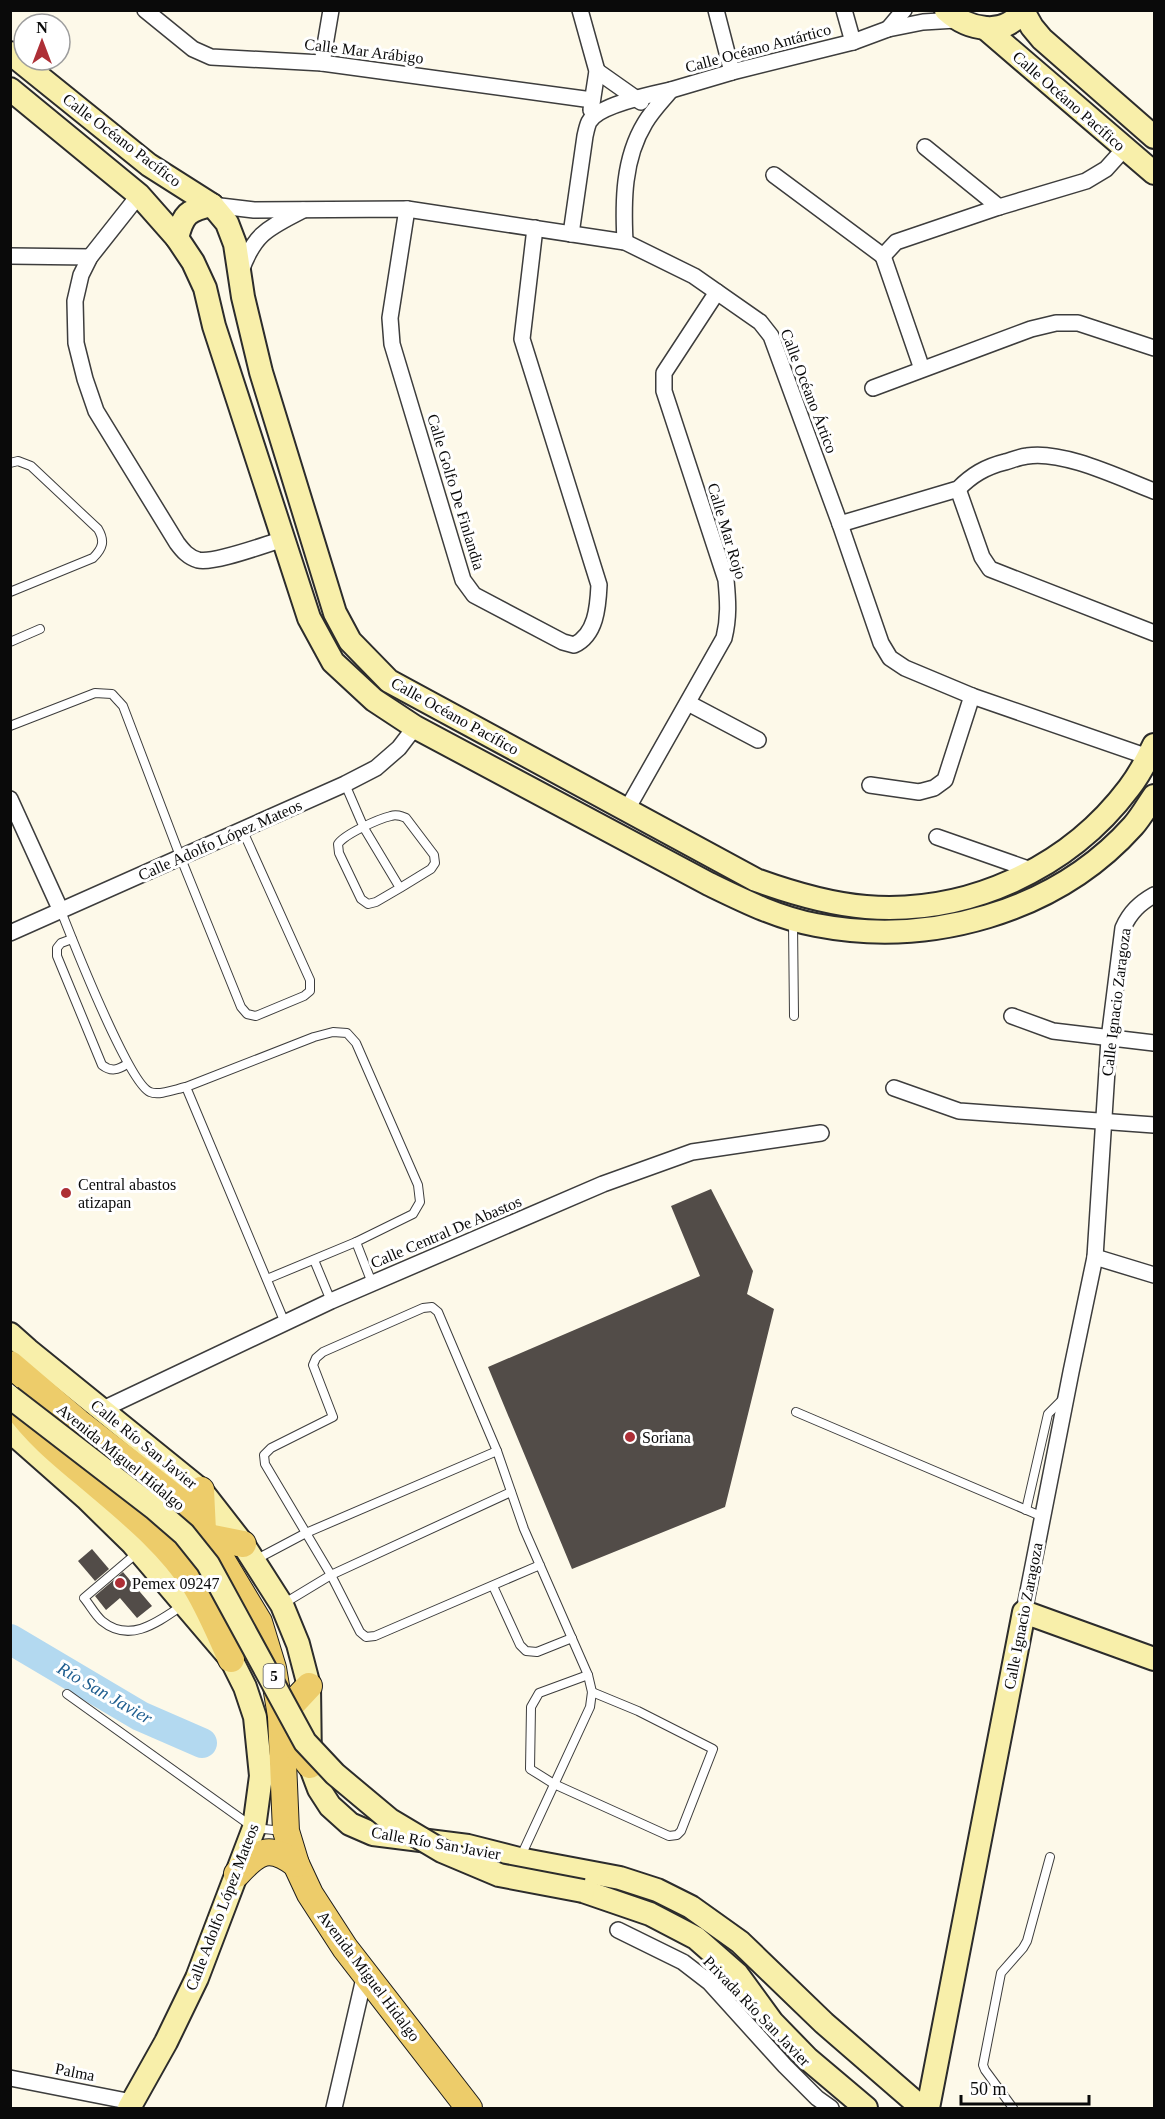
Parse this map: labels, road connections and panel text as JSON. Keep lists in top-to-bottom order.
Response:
{
  "streets": {
    "main road": ["Avenida Miguel Hidalgo", "5"],
    "street": [
      "Calle Océano Antártico",
      "Calle Mar Arábigo",
      "Calle Océano Pacífico",
      "Calle Océano Ártico",
      "Calle Golfo De Finlandia",
      "Calle Mar Rojo",
      "Calle Adolfo López Mateos",
      "Calle Ignacio Zaragoza",
      "Calle Central De Abastos",
      "Calle Río San Javier",
      "Privada Río San Javier",
      "Palma"
    ]
  },
  "crossings": [
    ["Calle Océano Pacífico", "Calle Océano Ártico"],
    ["Calle Océano Pacífico", "Calle Mar Rojo"],
    ["Calle Océano Pacífico", "Calle Adolfo López Mateos"],
    ["Calle Océano Ártico", "Calle Golfo De Finlandia"],
    ["Calle Océano Ártico", "Calle Mar Rojo"],
    ["Calle Adolfo López Mateos", "Palma"],
    ["Calle Central De Abastos", "Calle Río San Javier"]
  ],
  "water": ["Río San Javier"],
  "places": ["Central abastos atizapan", "Soriana", "Pemex 09247"],
  "scale_bar": "50 m",
  "north": "top"
}
